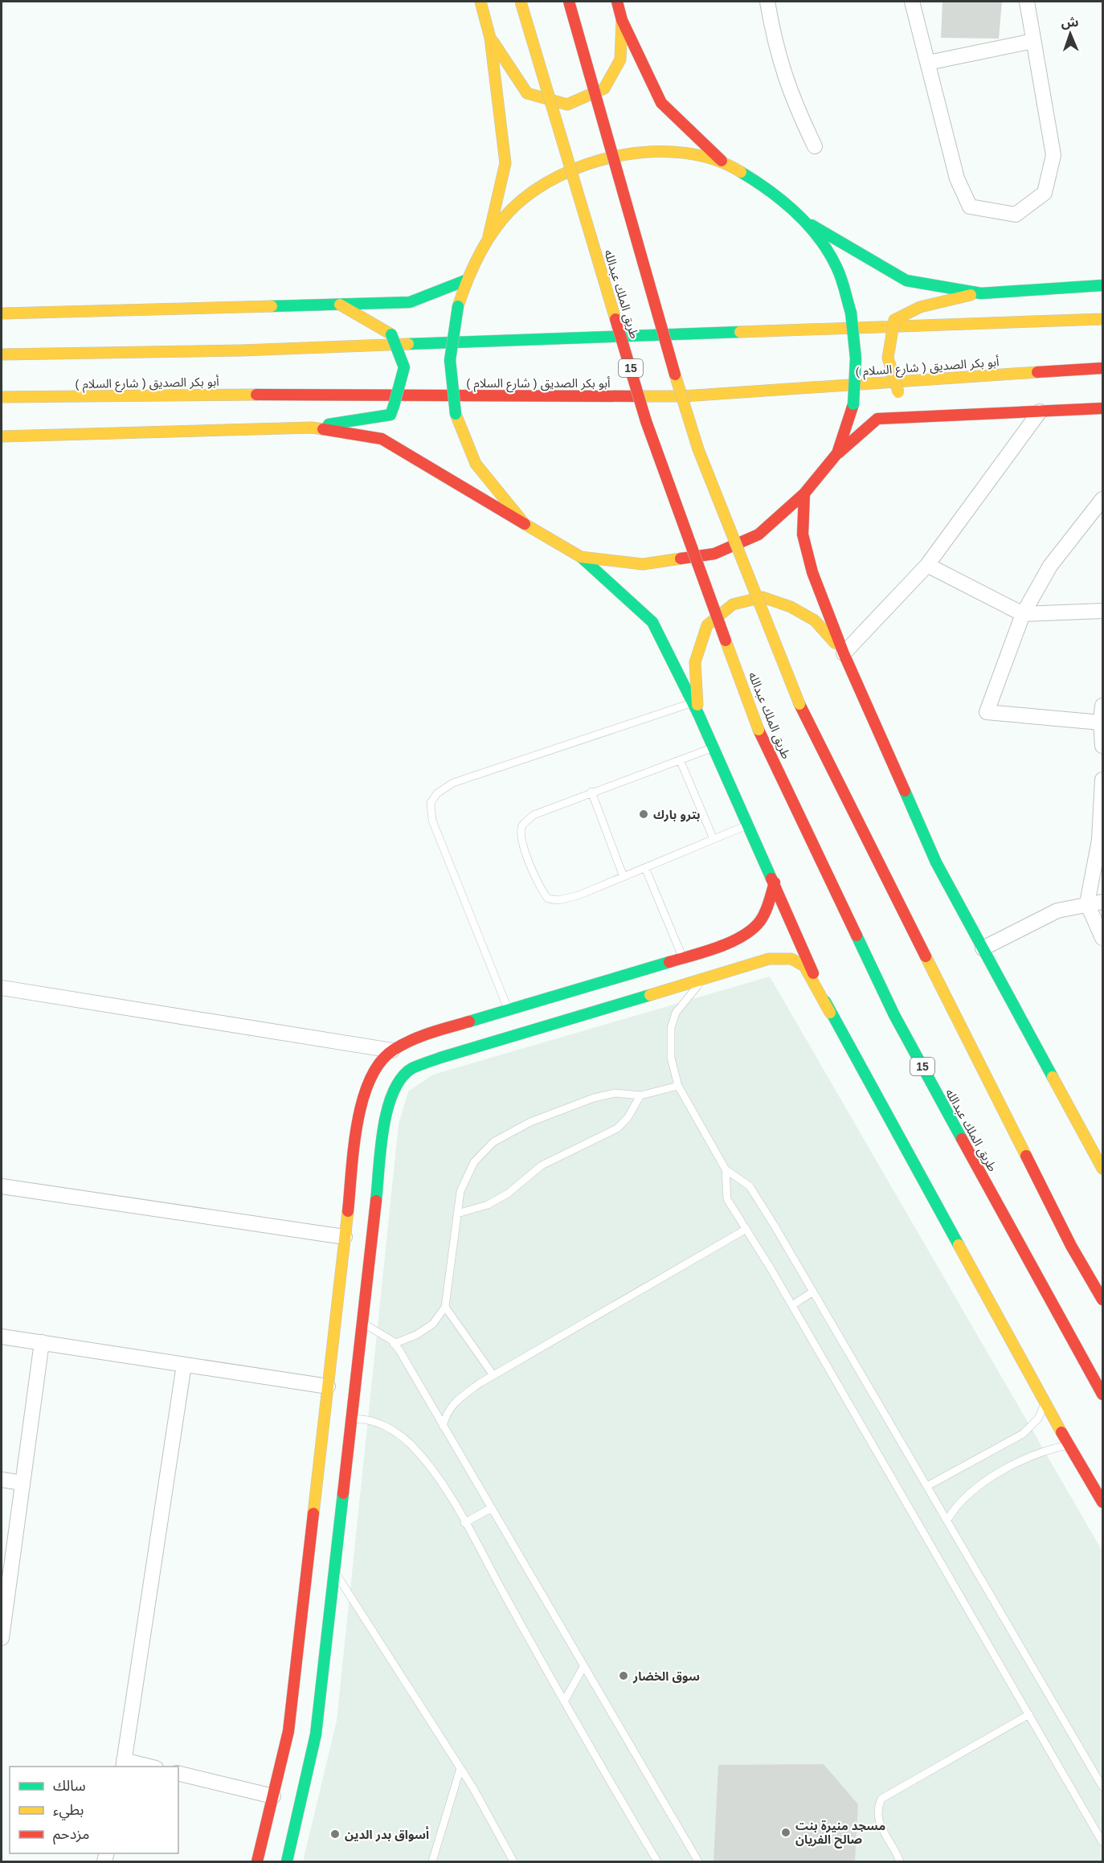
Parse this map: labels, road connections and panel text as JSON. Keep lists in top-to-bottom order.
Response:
{
  "streets": {
    "main road": ["طريق الملك عبدالله", "( شارع السلام ) أبو بكر الصديق", "15"]
  },
  "places": [
    "بترو بارك",
    "سوق الخضار",
    "مسجد منيرة بنت صالح الفريان",
    "أسواق بدر الدين"
  ],
  "legend": ["سالك", "بطيء", "مزدحم"],
  "north": "top"
}
